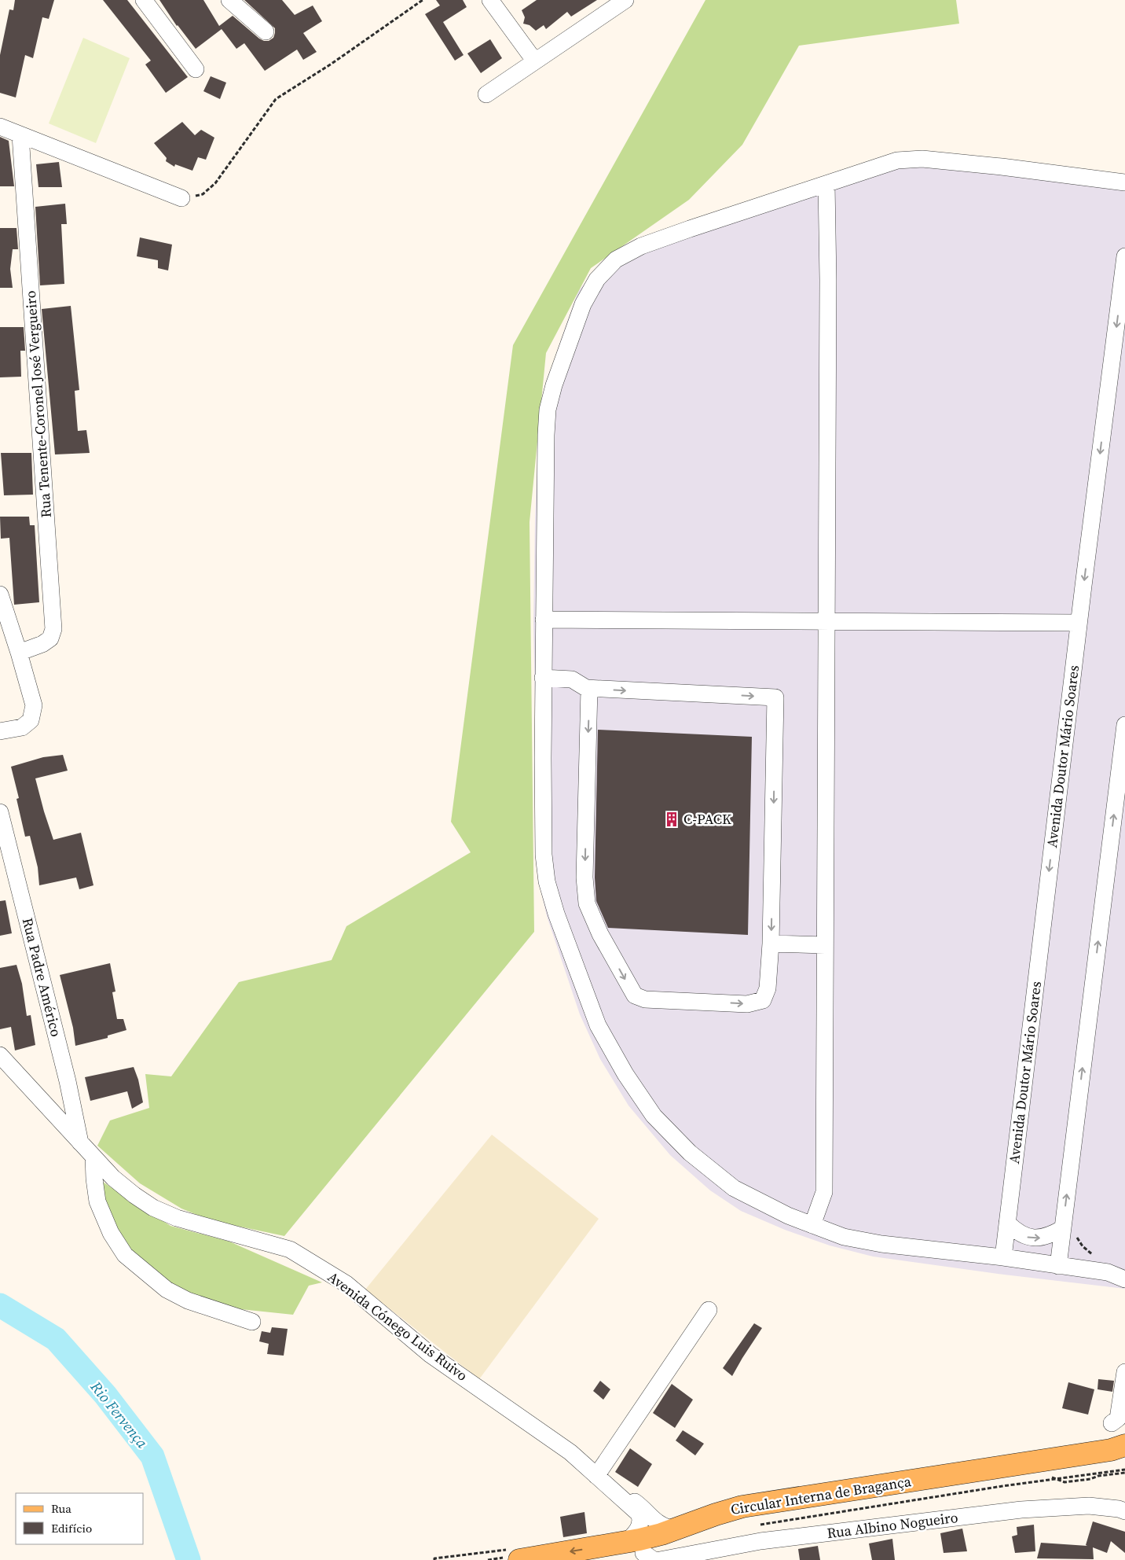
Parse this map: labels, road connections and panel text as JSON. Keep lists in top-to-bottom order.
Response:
{
  "streets": {
    "main road": ["Circular Interna de Bragança"],
    "street": [
      "Rua Tenente-Coronel José Vergueiro",
      "Avenida Doutor Mário Soares",
      "Rua Padre Américo",
      "Avenida Cónego Luis Ruivo",
      "Rua Albino Nogueiro"
    ]
  },
  "crossings": [
    ["Rua Padre Américo", "Avenida Cónego Luis Ruivo"],
    ["Circular Interna de Bragança", "Rua Albino Nogueiro"]
  ],
  "water": ["Rio Fervença"],
  "places": {
    "building": ["C-PACK"]
  },
  "legend": ["Rua", "Edifício"]
}
